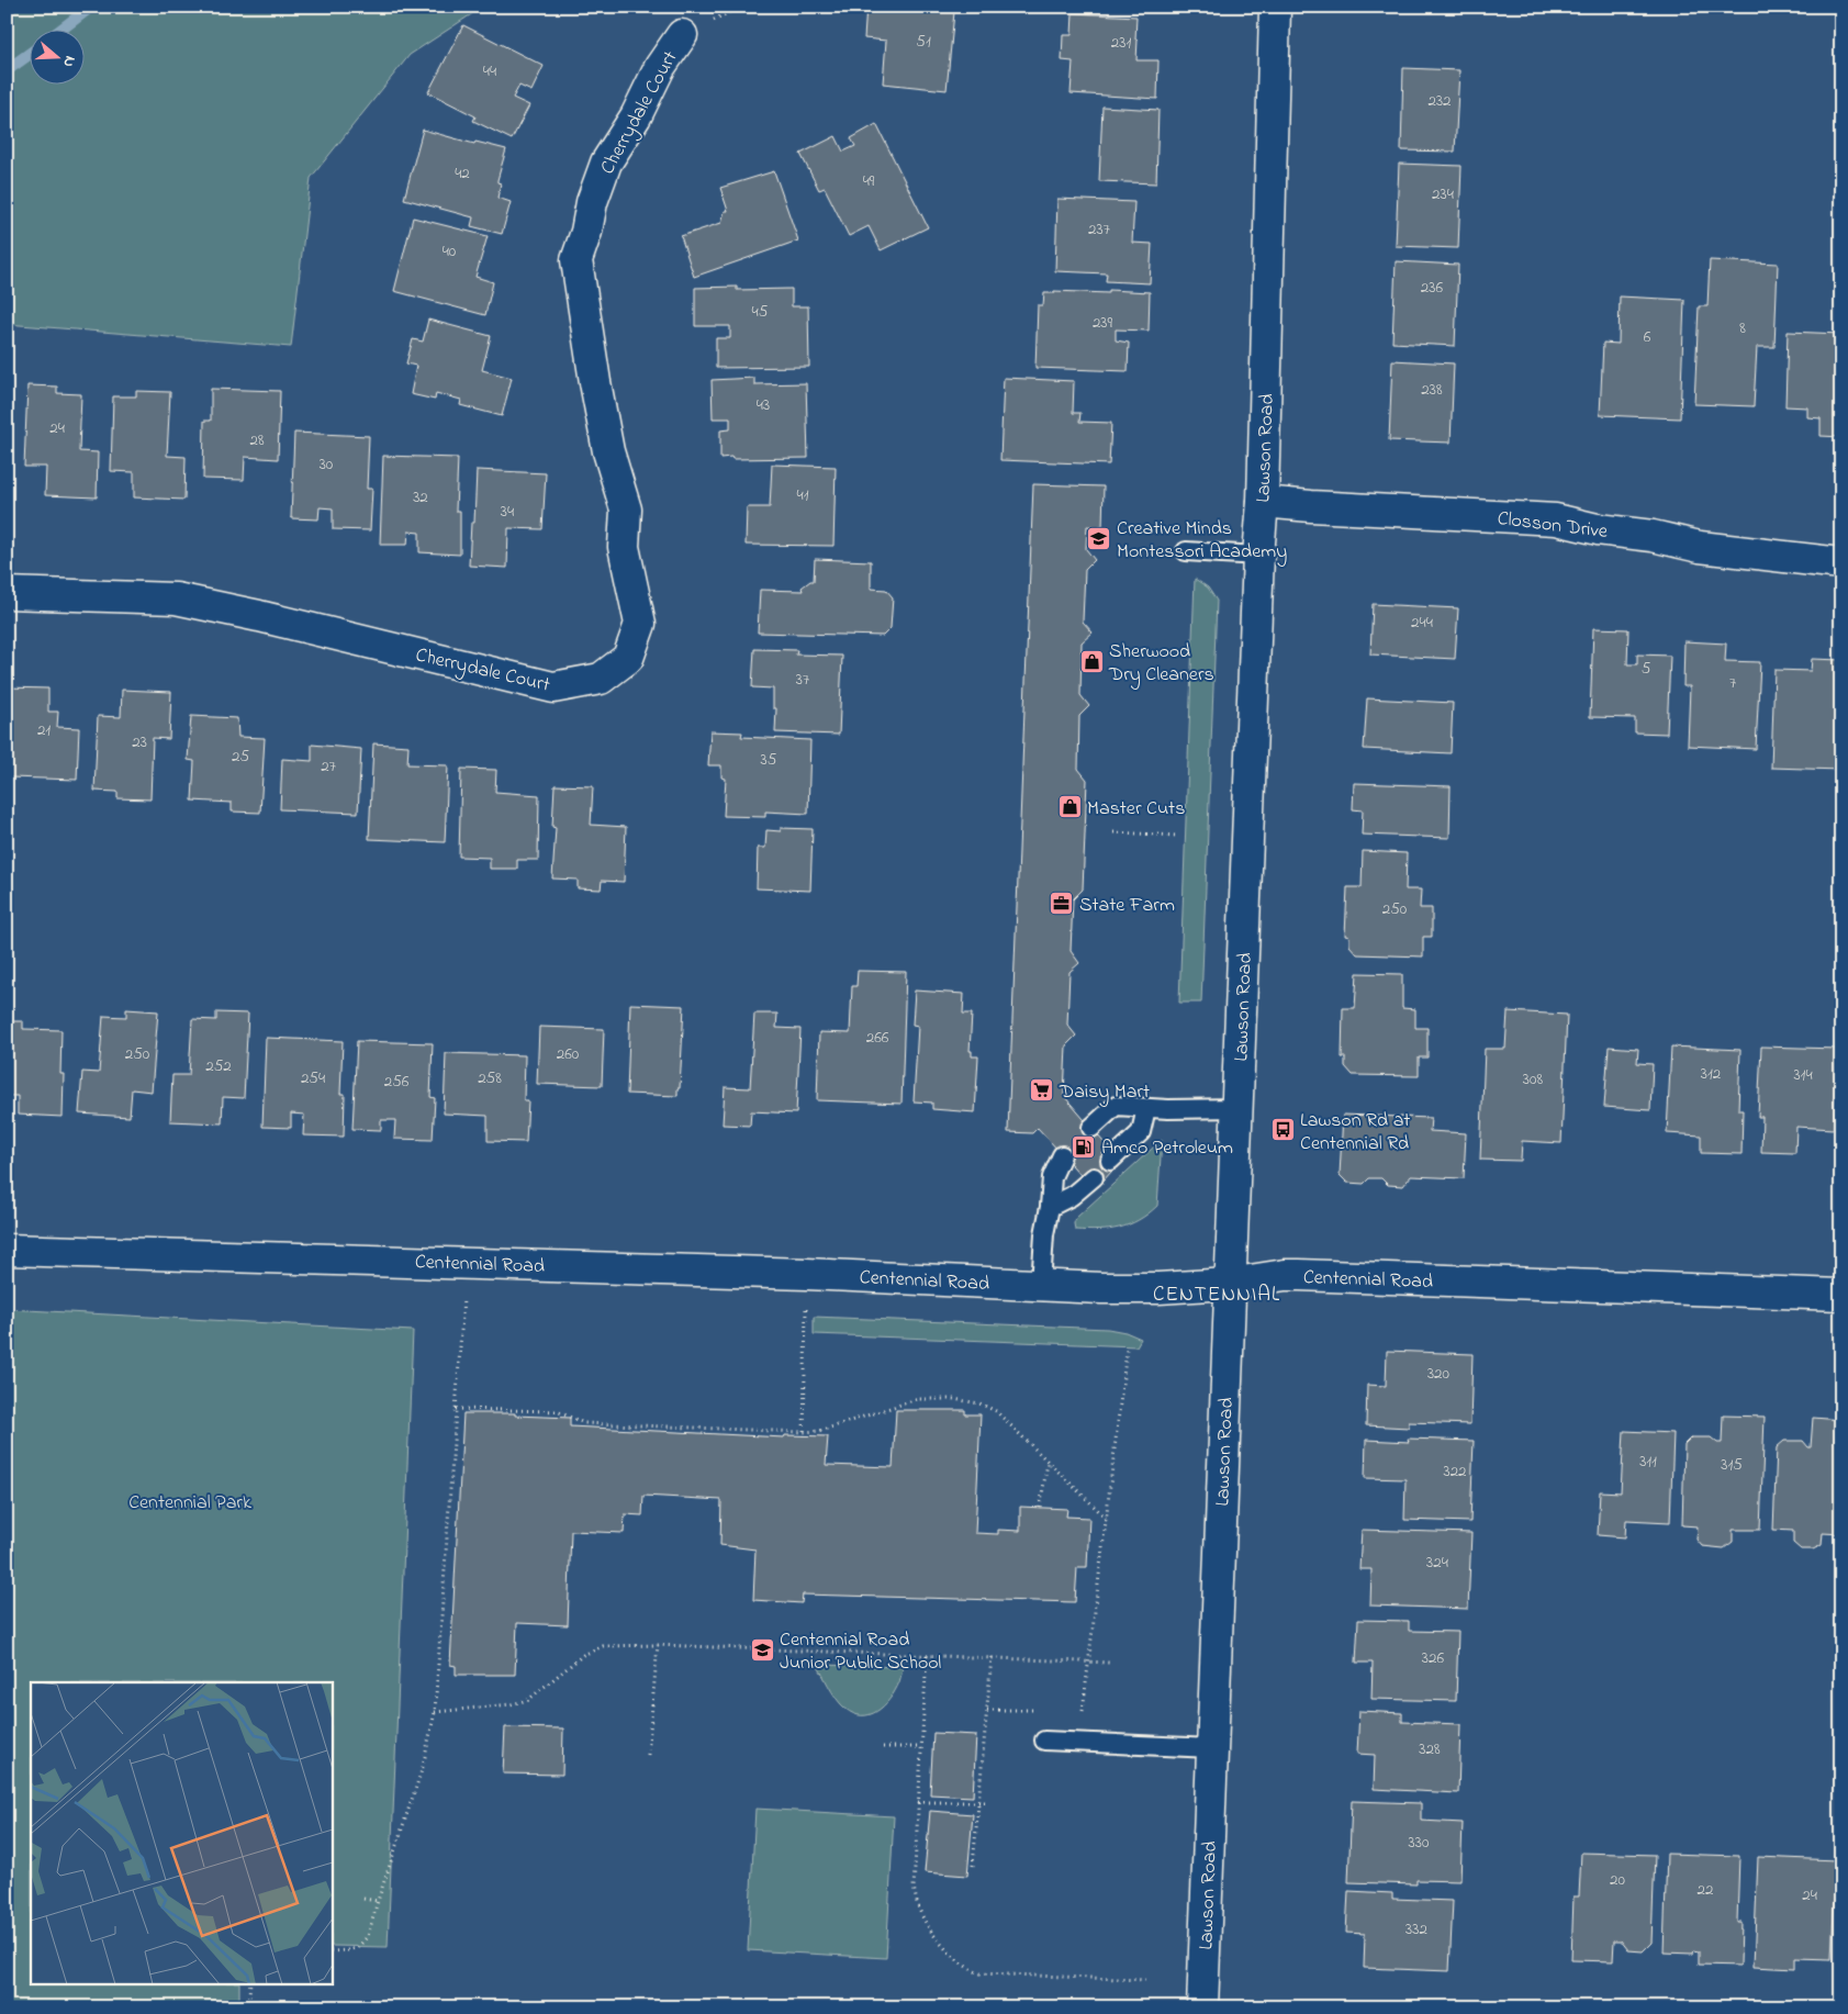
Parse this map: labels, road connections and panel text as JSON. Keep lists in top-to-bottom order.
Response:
{
  "streets": {
    "street": [
      "Cherrydale Court",
      "Lawson Road",
      "Closson Drive",
      "Centennial Road"
    ]
  },
  "crossings": [
    ["Lawson Road", "Closson Drive"],
    ["Lawson Road", "Centennial Road"]
  ],
  "districts": ["CENTENNIAL"],
  "parks": ["Centennial Park"],
  "places": {
    "school or university": ["Creative Minds Montessori Academy", "Centennial Road Junior Public School"],
    "shop": ["Sherwood Dry Cleaners", "Master Cuts"],
    "office": ["State Farm"],
    "supermarket": ["Daisy Mart"],
    "bus stop": ["Lawson Rd at Centennial Rd"],
    "fuel station": ["Amco Petroleum"]
  },
  "house_numbers": [
    "51",
    "231",
    "44",
    "232",
    "42",
    "49",
    "234",
    "237",
    "40",
    "236",
    "45",
    "239",
    "8",
    "6",
    "238",
    "43",
    "24",
    "28",
    "30",
    "41",
    "32",
    "34",
    "244",
    "5",
    "37",
    "7",
    "21",
    "23",
    "25",
    "35",
    "27",
    "250",
    "266",
    "250",
    "260",
    "252",
    "312",
    "314",
    "254",
    "258",
    "308",
    "256",
    "320",
    "311",
    "315",
    "322",
    "324",
    "326",
    "328",
    "330",
    "20",
    "22",
    "24",
    "332"
  ],
  "north": "right"
}
